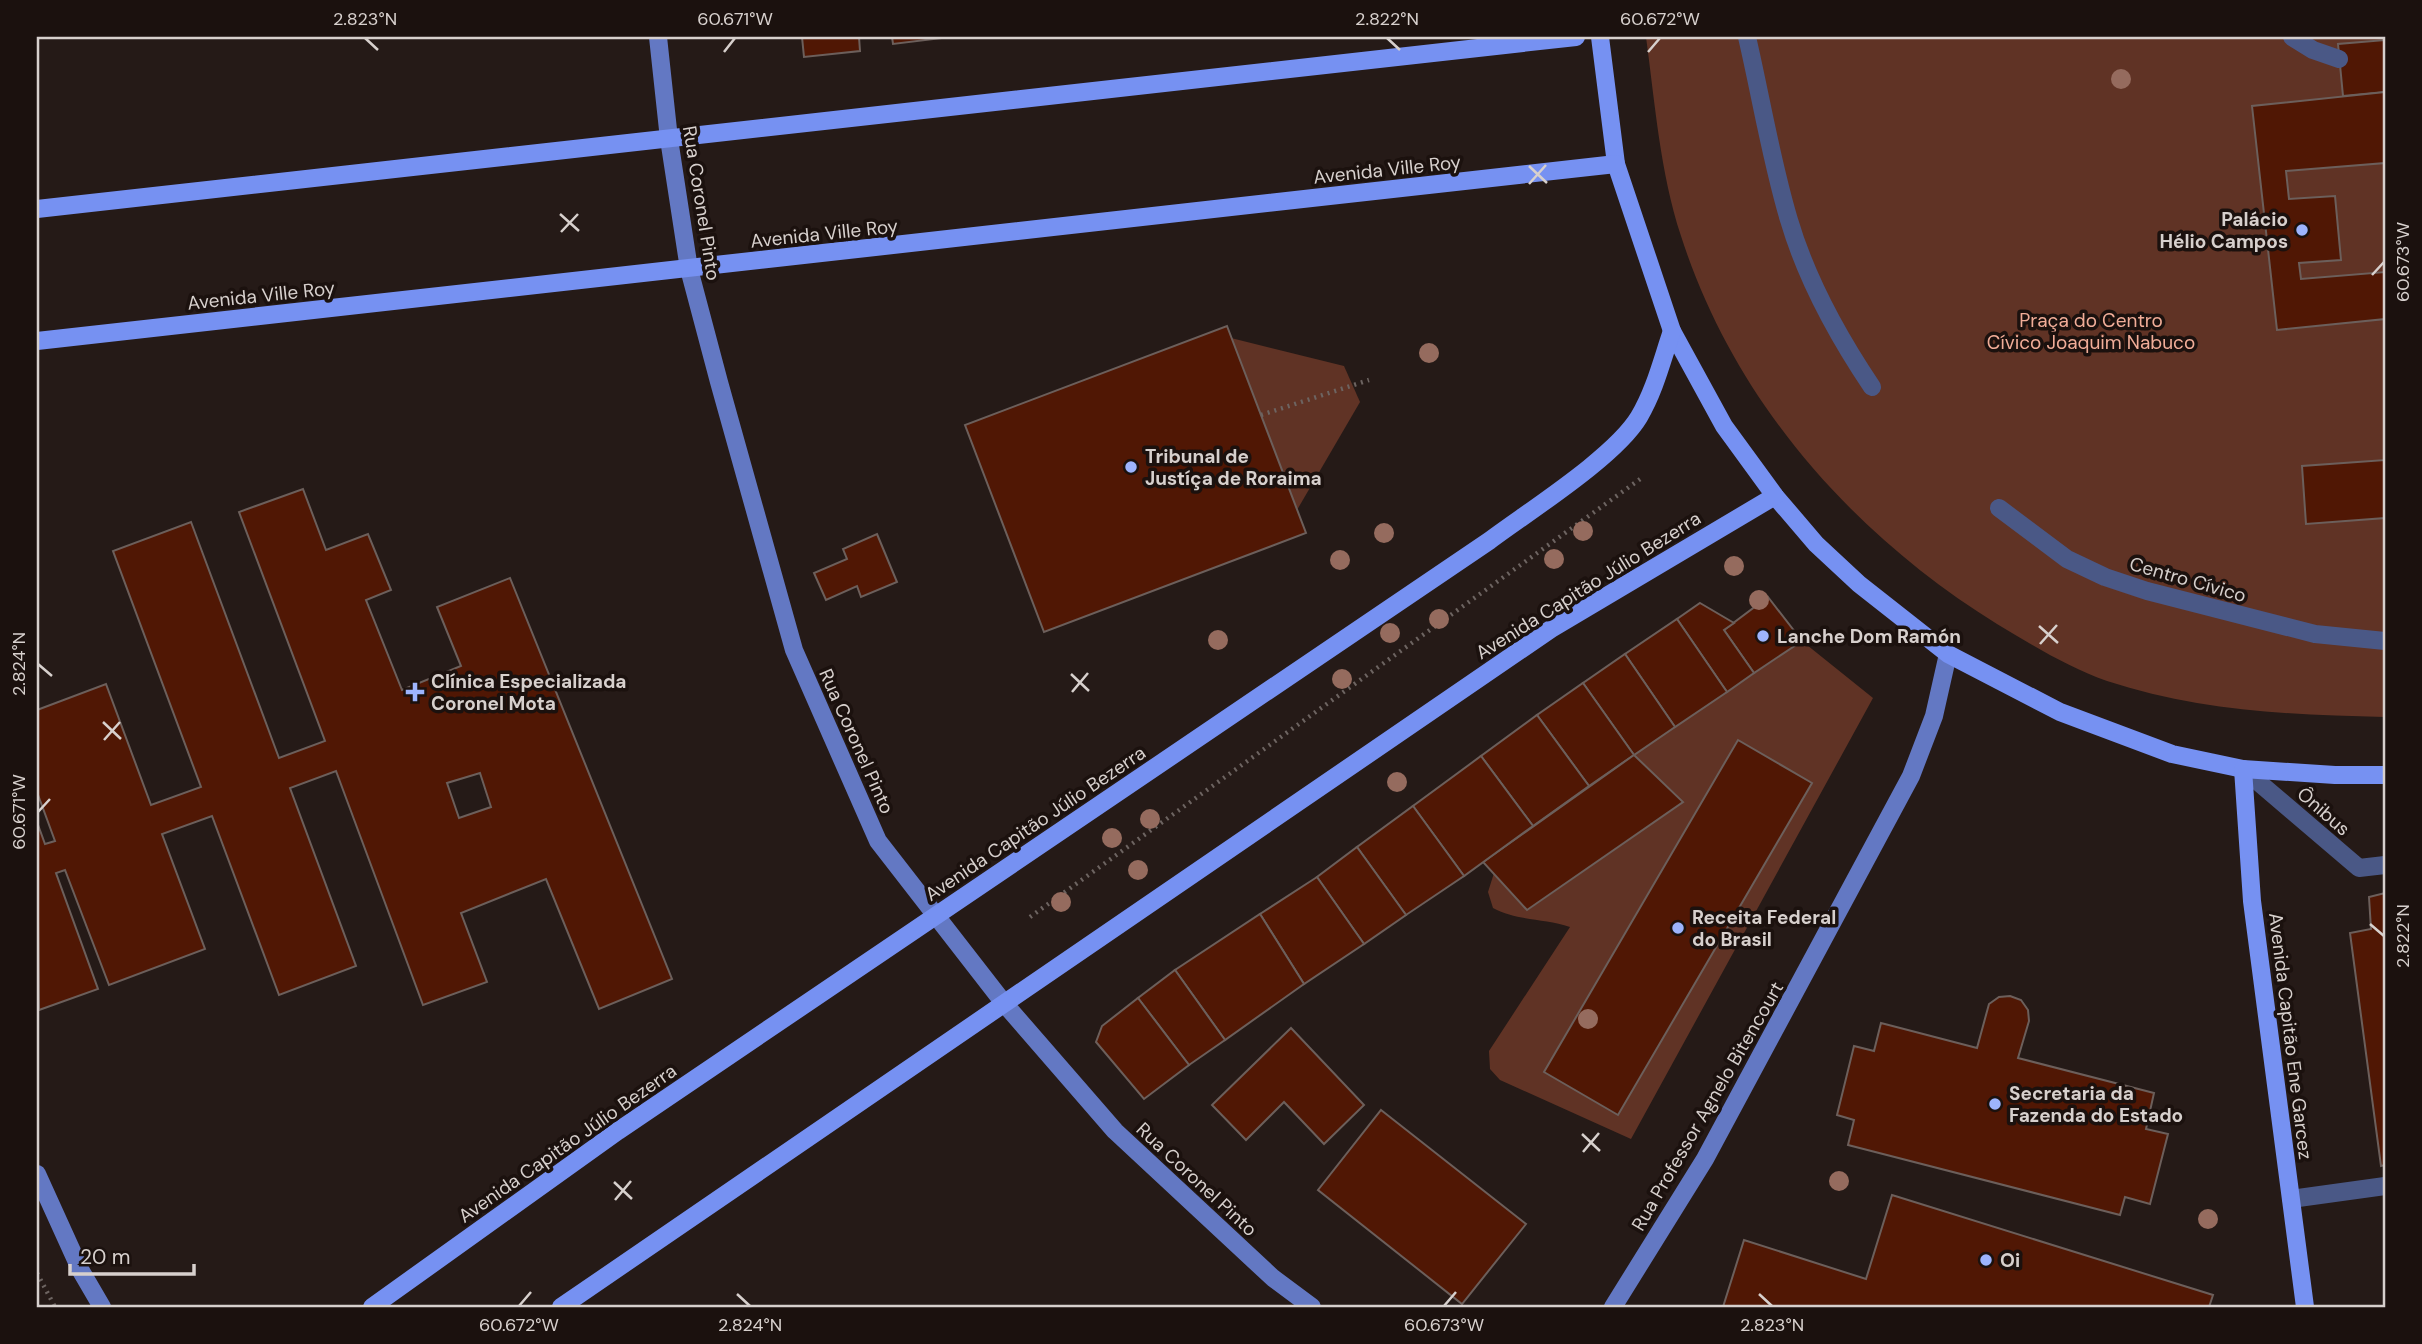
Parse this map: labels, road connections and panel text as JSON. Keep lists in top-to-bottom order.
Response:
{
  "streets": {
    "main road": ["Avenida Ville Roy", "Avenida Capitão Júlio Bezerra", "Avenida Capitão Ene Garcez"],
    "street": ["Rua Coronel Pinto", "Rua Professor Agnelo Bitencourt"],
    "lane": ["Centro Cívico", "Ônibus"]
  },
  "crossings": [
    ["Avenida Ville Roy", "Rua Coronel Pinto"],
    ["Rua Coronel Pinto", "Avenida Capitão Júlio Bezerra"],
    ["Ônibus", "Avenida Capitão Ene Garcez"]
  ],
  "parks": ["Praça do Centro Cívico Joaquim Nabuco"],
  "places": {
    "other": [
      "Palácio Hélio Campos",
      "Tribunal de Justíça de Roraima",
      "Lanche Dom Ramón",
      "Receita Federal do Brasil",
      "Secretaria da Fazenda do Estado",
      "Oi"
    ],
    "health": ["Clínica Especializada Coronel Mota"]
  },
  "scale_bar": "20 m",
  "coordinates": [
    "2.823°N",
    "60.671°W",
    "2.822°N",
    "60.672°W",
    "60.673°W",
    "2.824°N"
  ]
}
